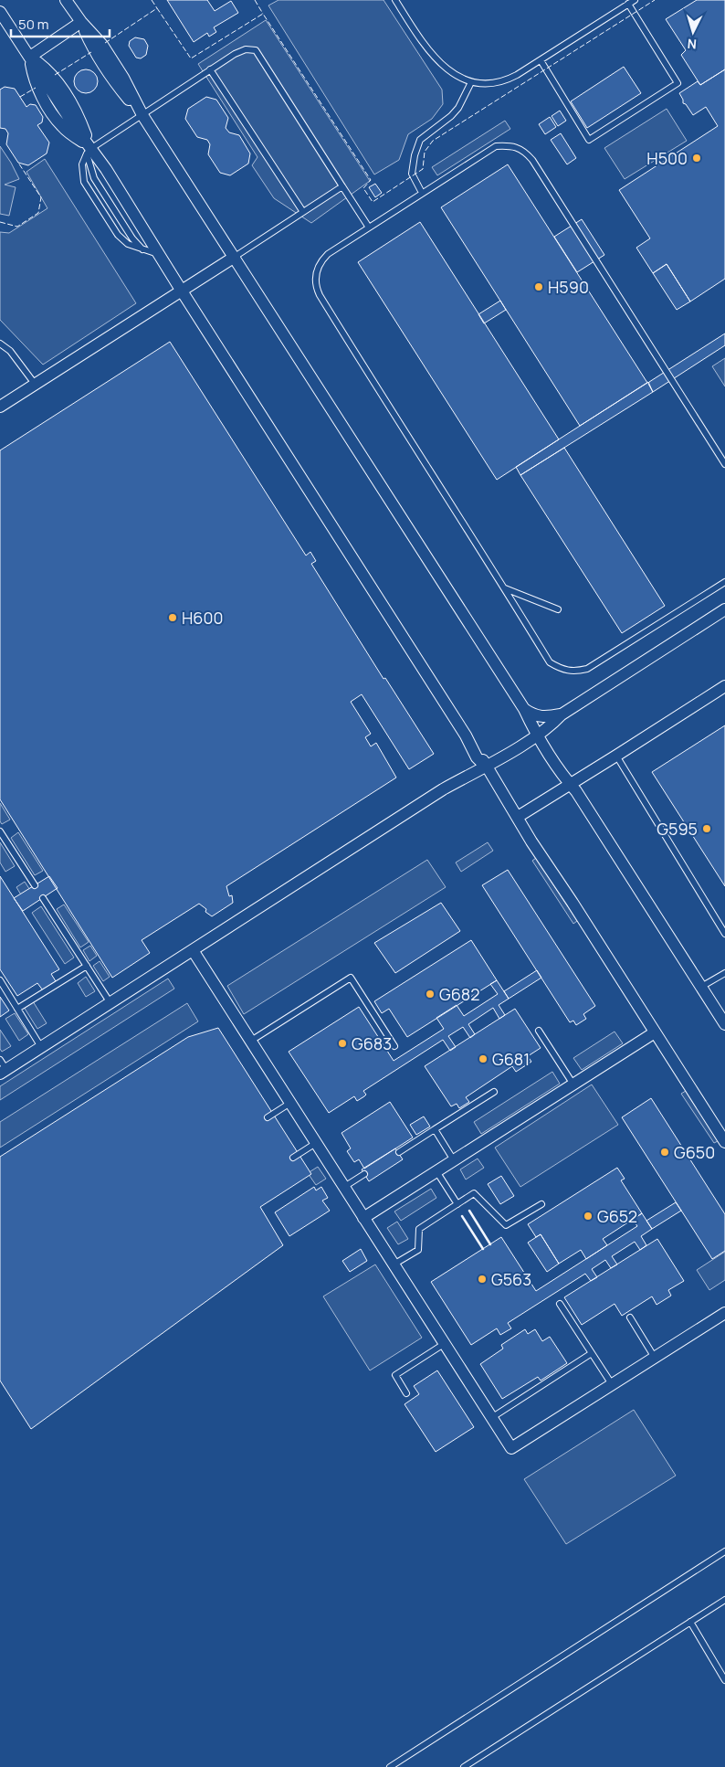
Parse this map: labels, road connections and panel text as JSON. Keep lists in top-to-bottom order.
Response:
{
  "places": [
    "H500",
    "H590",
    "H600",
    "G595",
    "G682",
    "G683",
    "G681",
    "G650",
    "G652",
    "G563"
  ],
  "scale_bar": "50 m",
  "north": "bottom"
}
